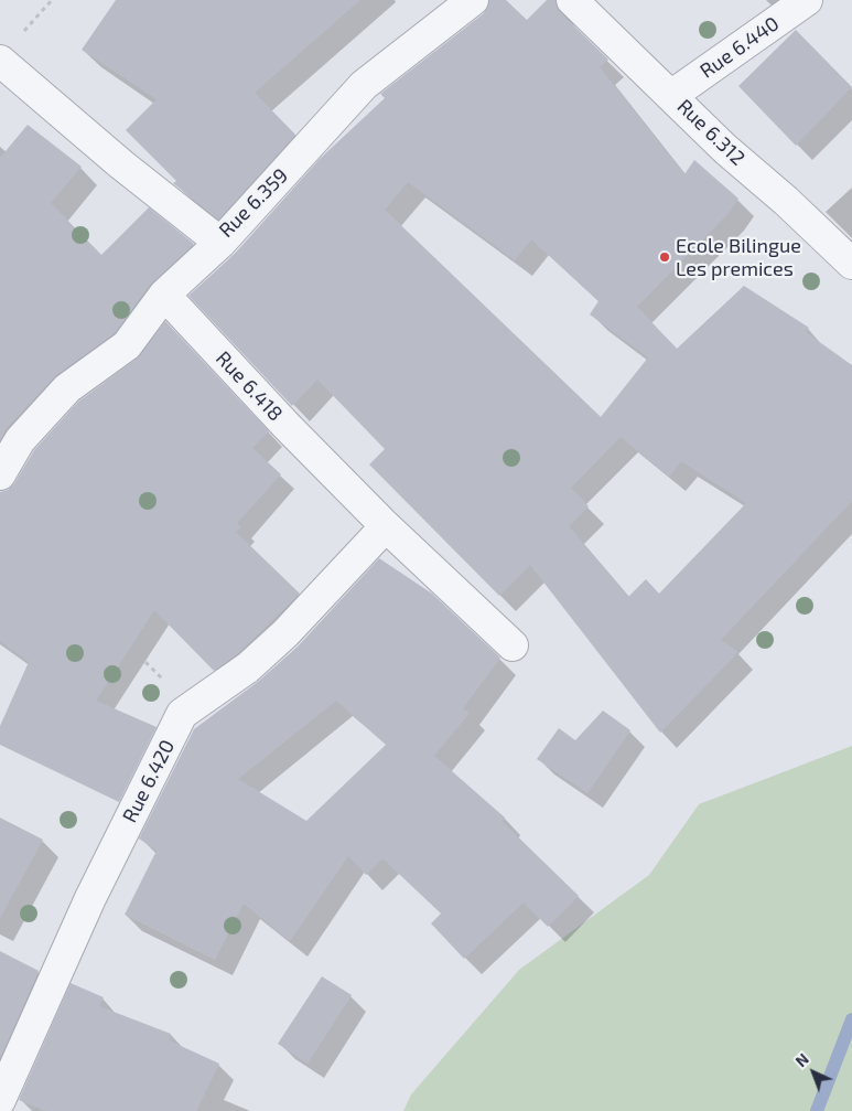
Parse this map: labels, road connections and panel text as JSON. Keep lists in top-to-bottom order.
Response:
{
  "streets": {
    "street": [
      "Rue 6.440",
      "Rue 6.312",
      "Rue 6.359",
      "Rue 6.418",
      "Rue 6.420"
    ]
  },
  "crossings": [
    ["Rue 6.440", "Rue 6.312"],
    ["Rue 6.418", "Rue 6.420"]
  ],
  "places": ["Ecole Bilingue Les premices"],
  "north": "top left"
}
